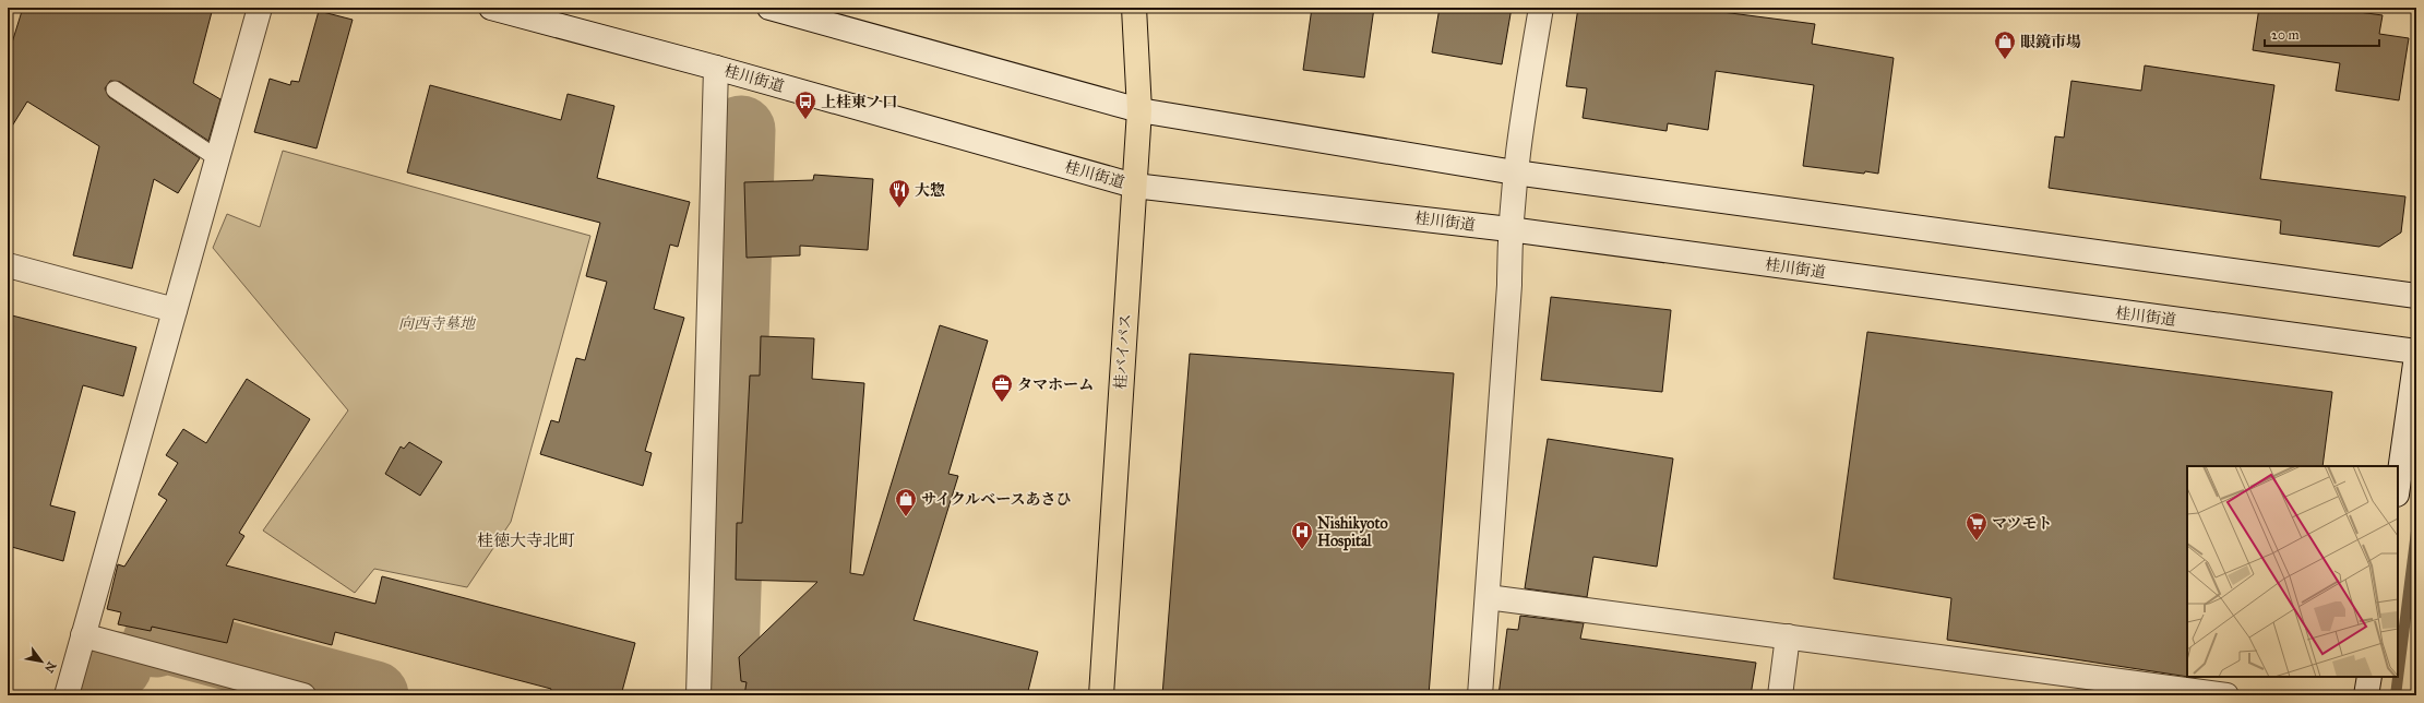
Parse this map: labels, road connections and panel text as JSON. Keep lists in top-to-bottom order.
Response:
{
  "streets": {
    "highway": ["桂バイパス"],
    "street": ["桂川街道"]
  },
  "crossings": [
    ["桂川街道", "桂バイパス"]
  ],
  "districts": ["桂徳大寺北町"],
  "parks": ["向西寺墓地"],
  "places": {
    "shop": ["眼鏡市場", "サイクルベースあさひ"],
    "bus stop": ["上桂東ノ口"],
    "restaurant": ["大惣"],
    "office": ["タマホーム"],
    "supermarket": ["マツモト"],
    "hospital": ["Nishikyoto Hospital"]
  },
  "scale_bar": "20 m",
  "north": "bottom right"
}
